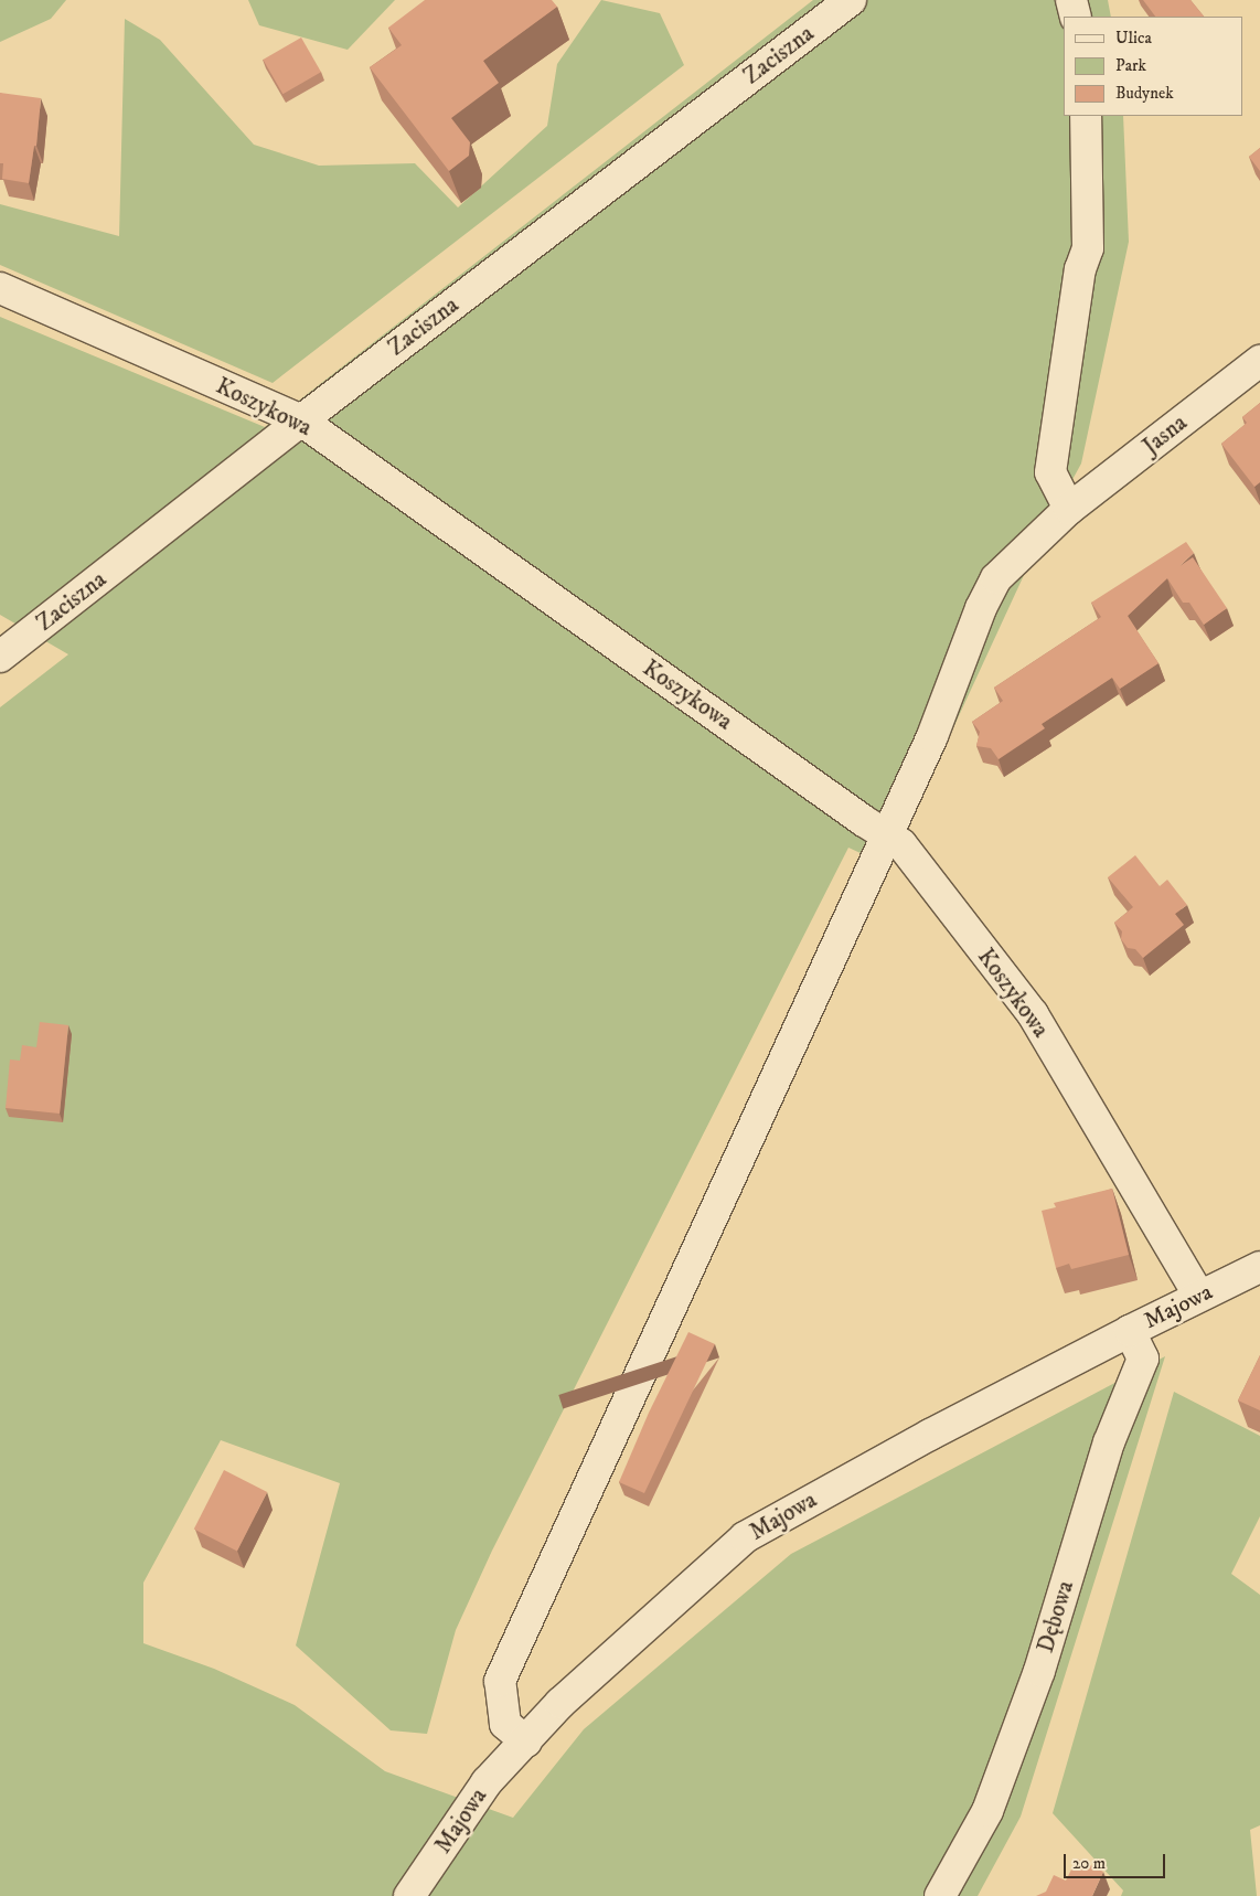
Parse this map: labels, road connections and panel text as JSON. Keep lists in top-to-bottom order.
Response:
{
  "streets": {
    "street": [
      "Zaciszna",
      "Koszykowa",
      "Jasna",
      "Majowa",
      "Dębowa"
    ]
  },
  "crossings": [
    ["Zaciszna", "Koszykowa"],
    ["Koszykowa", "Jasna"],
    ["Koszykowa", "Majowa"],
    ["Jasna", "Majowa"],
    ["Majowa", "Dębowa"]
  ],
  "legend": ["Ulica", "Park", "Budynek"],
  "scale_bar": "20 m"
}
